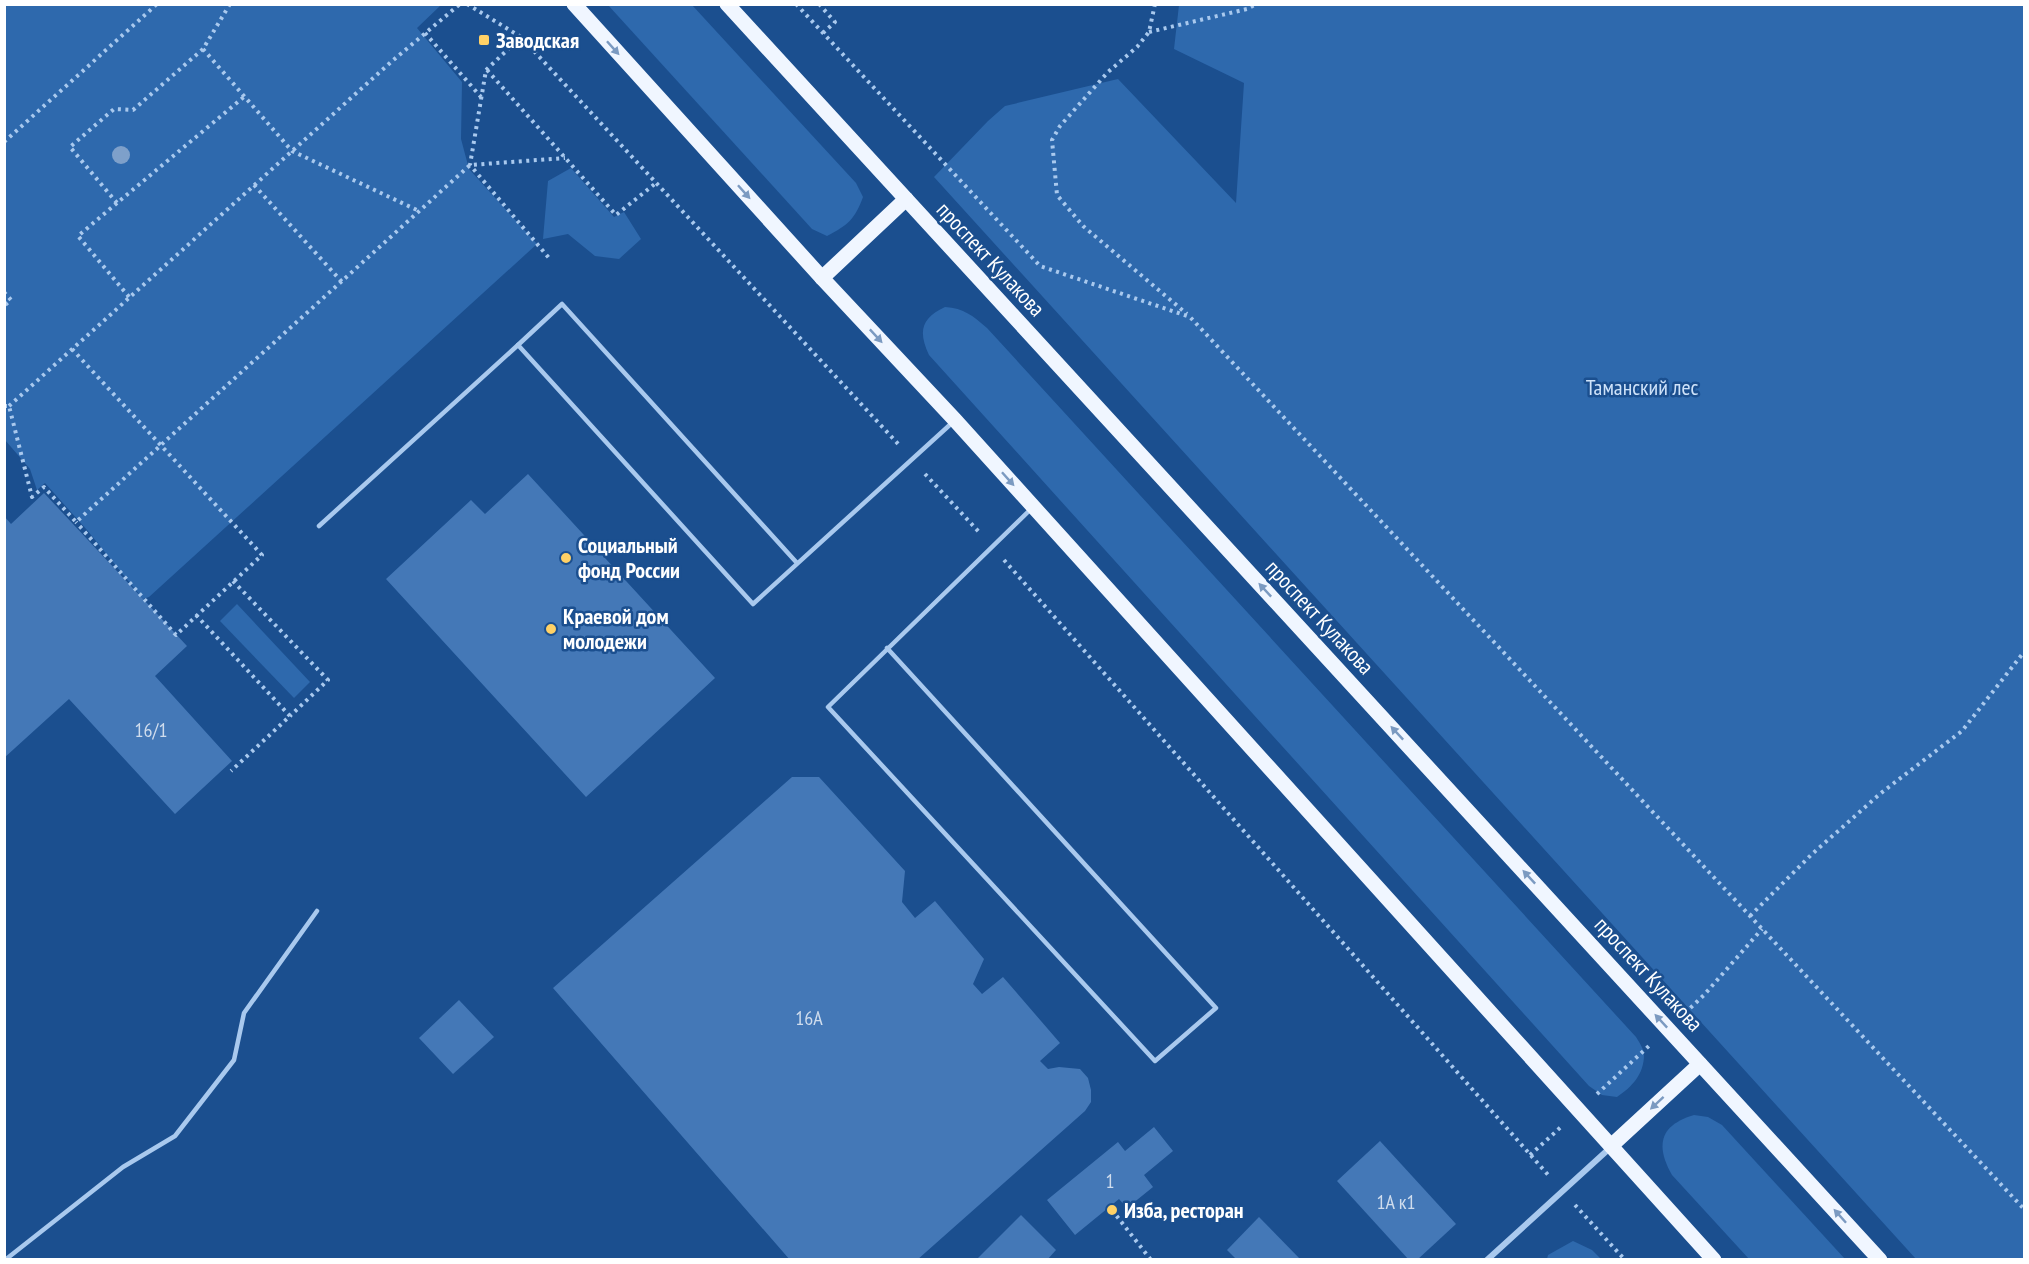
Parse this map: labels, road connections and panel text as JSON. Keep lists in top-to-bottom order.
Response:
{
  "streets": {
    "main road": ["проспект Кулакова"]
  },
  "parks": ["Таманский лес"],
  "places": {
    "transit": ["Заводская"],
    "other": ["Социальный фонд России", "Краевой дом молодежи", "Изба, ресторан"]
  },
  "house_numbers": [
    "16/1",
    "16А",
    "1",
    "1А к1"
  ]
}
